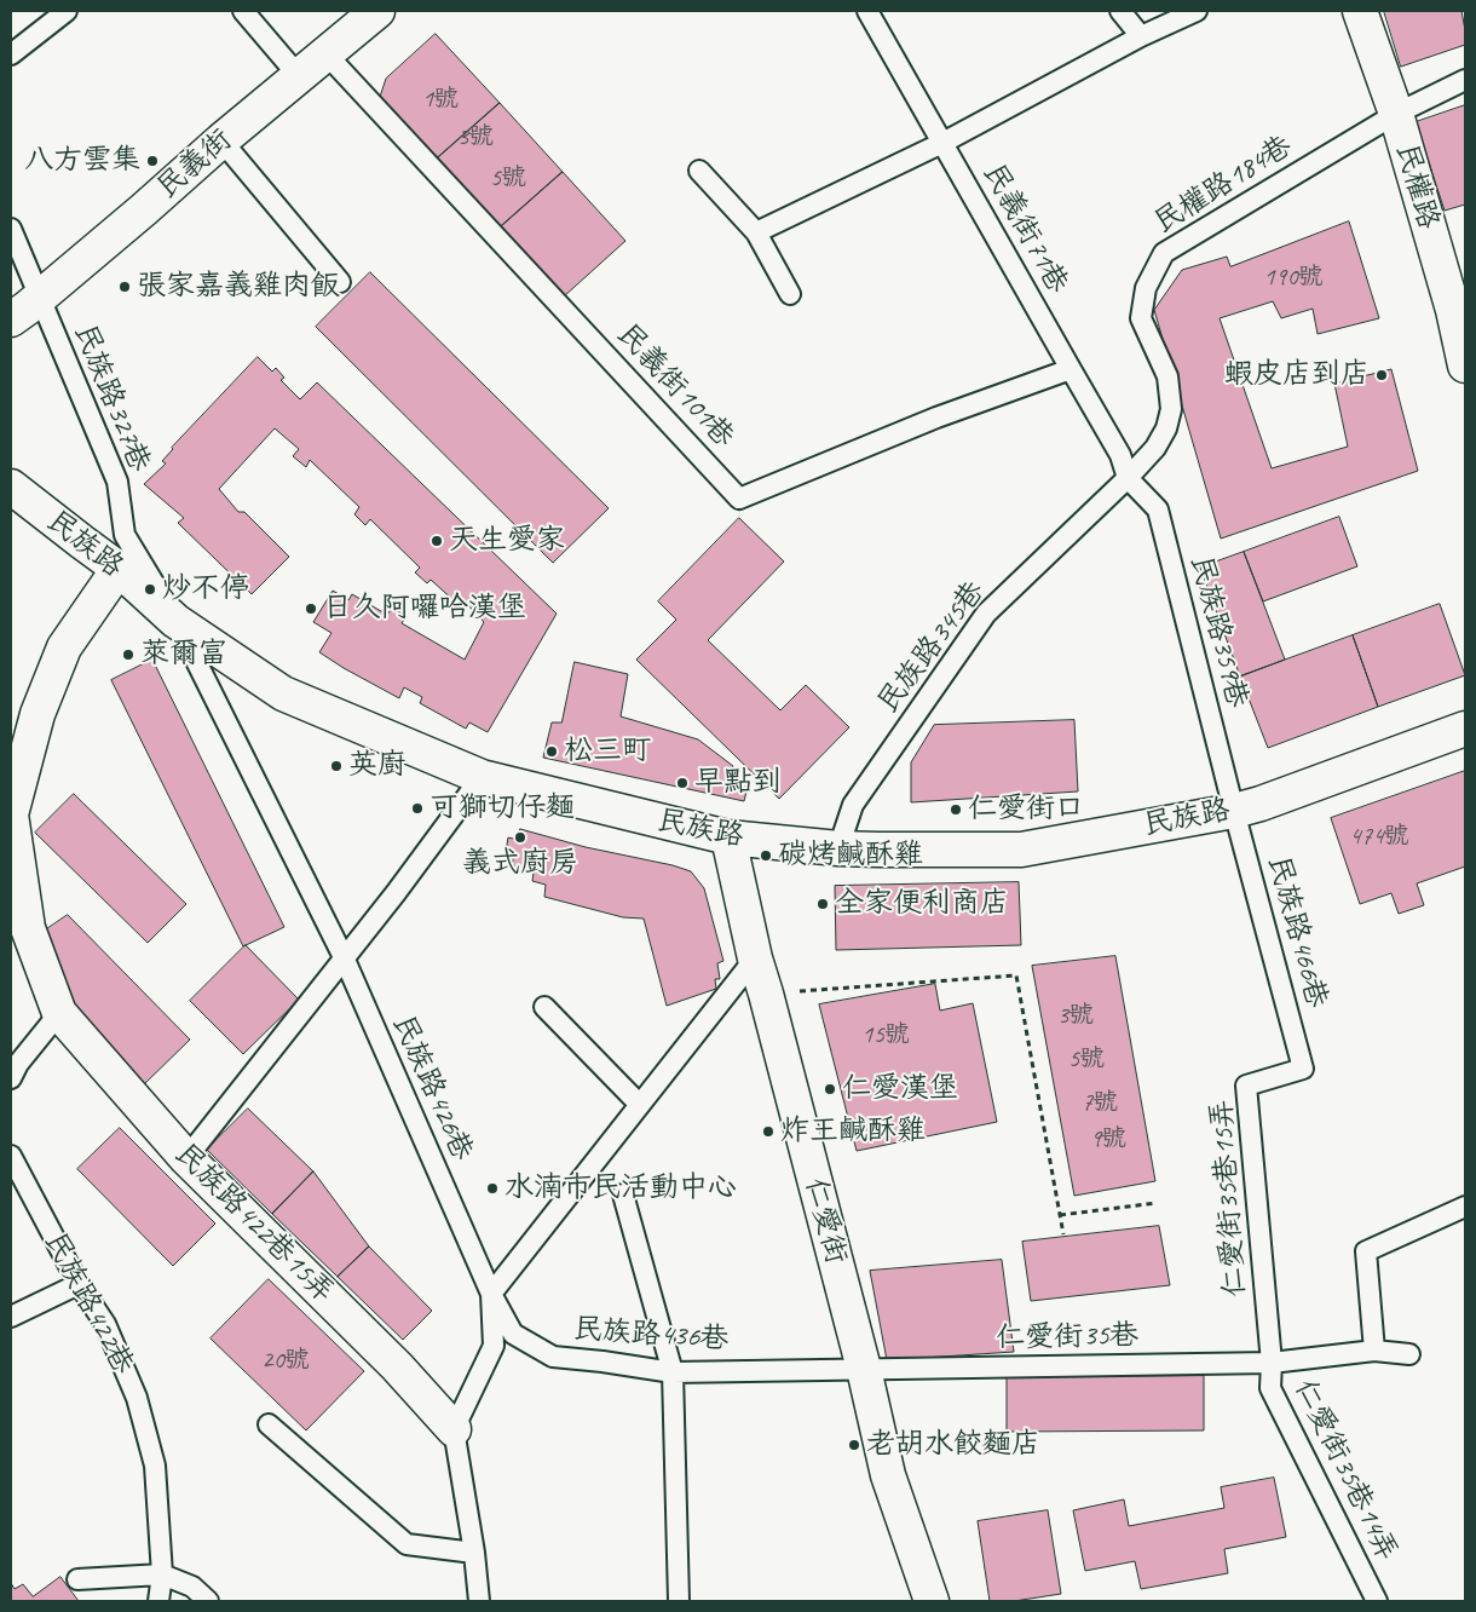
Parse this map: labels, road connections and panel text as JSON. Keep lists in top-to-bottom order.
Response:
{
  "streets": {
    "street": [
      "民義街",
      "民權路",
      "民族路",
      "仁愛街",
      "民族路422巷15弄"
    ],
    "lane": [
      "民權路184巷",
      "民義街71巷",
      "民義街101巷",
      "民族路327巷",
      "民族路359巷",
      "民族路345巷",
      "民族路466巷",
      "民族路426巷",
      "仁愛街35巷15弄",
      "民族路422巷",
      "民族路436巷",
      "仁愛街35巷",
      "仁愛街35巷14弄"
    ]
  },
  "crossings": [
    ["民義街", "民義街101巷"],
    ["民義街", "民族路327巷"],
    ["民權路184巷", "民權路"],
    ["民權路184巷", "民義街71巷"],
    ["民權路184巷", "民族路359巷"],
    ["民權路184巷", "民族路345巷"],
    ["民義街71巷", "民義街101巷"],
    ["民義街71巷", "民族路359巷"],
    ["民義街71巷", "民族路345巷"],
    ["民族路327巷", "民族路"],
    ["民族路327巷", "民族路426巷"],
    ["民族路", "民族路359巷"],
    ["民族路", "民族路345巷"],
    ["民族路", "民族路466巷"],
    ["民族路", "民族路426巷"],
    ["民族路", "仁愛街"],
    ["民族路359巷", "民族路345巷"],
    ["民族路359巷", "民族路466巷"],
    ["民族路466巷", "仁愛街35巷15弄"],
    ["民族路426巷", "民族路422巷15弄"],
    ["民族路426巷", "民族路436巷"],
    ["仁愛街35巷15弄", "仁愛街35巷"],
    ["仁愛街35巷15弄", "仁愛街35巷14弄"],
    ["仁愛街", "民族路436巷"],
    ["仁愛街", "仁愛街35巷"],
    ["民族路436巷", "仁愛街35巷"],
    ["仁愛街35巷", "仁愛街35巷14弄"]
  ],
  "places": [
    "八方雲集",
    "張家嘉義雞肉飯",
    "蝦皮店到店",
    "天生愛家",
    "炒不停",
    "日久阿囉哈漢堡",
    "萊爾富",
    "松三町",
    "英廚",
    "早點到",
    "可獅切仔麵",
    "仁愛街口",
    "義式廚房",
    "碳烤鹹酥雞",
    "全家便利商店",
    "仁愛漢堡",
    "炸王鹹酥雞",
    "水湳市民活動中心",
    "老胡水餃麵店"
  ],
  "house_numbers": [
    "1號",
    "3號",
    "5號",
    "190號",
    "474號",
    "3號",
    "15號",
    "5號",
    "7號",
    "9號",
    "20號"
  ]
}
